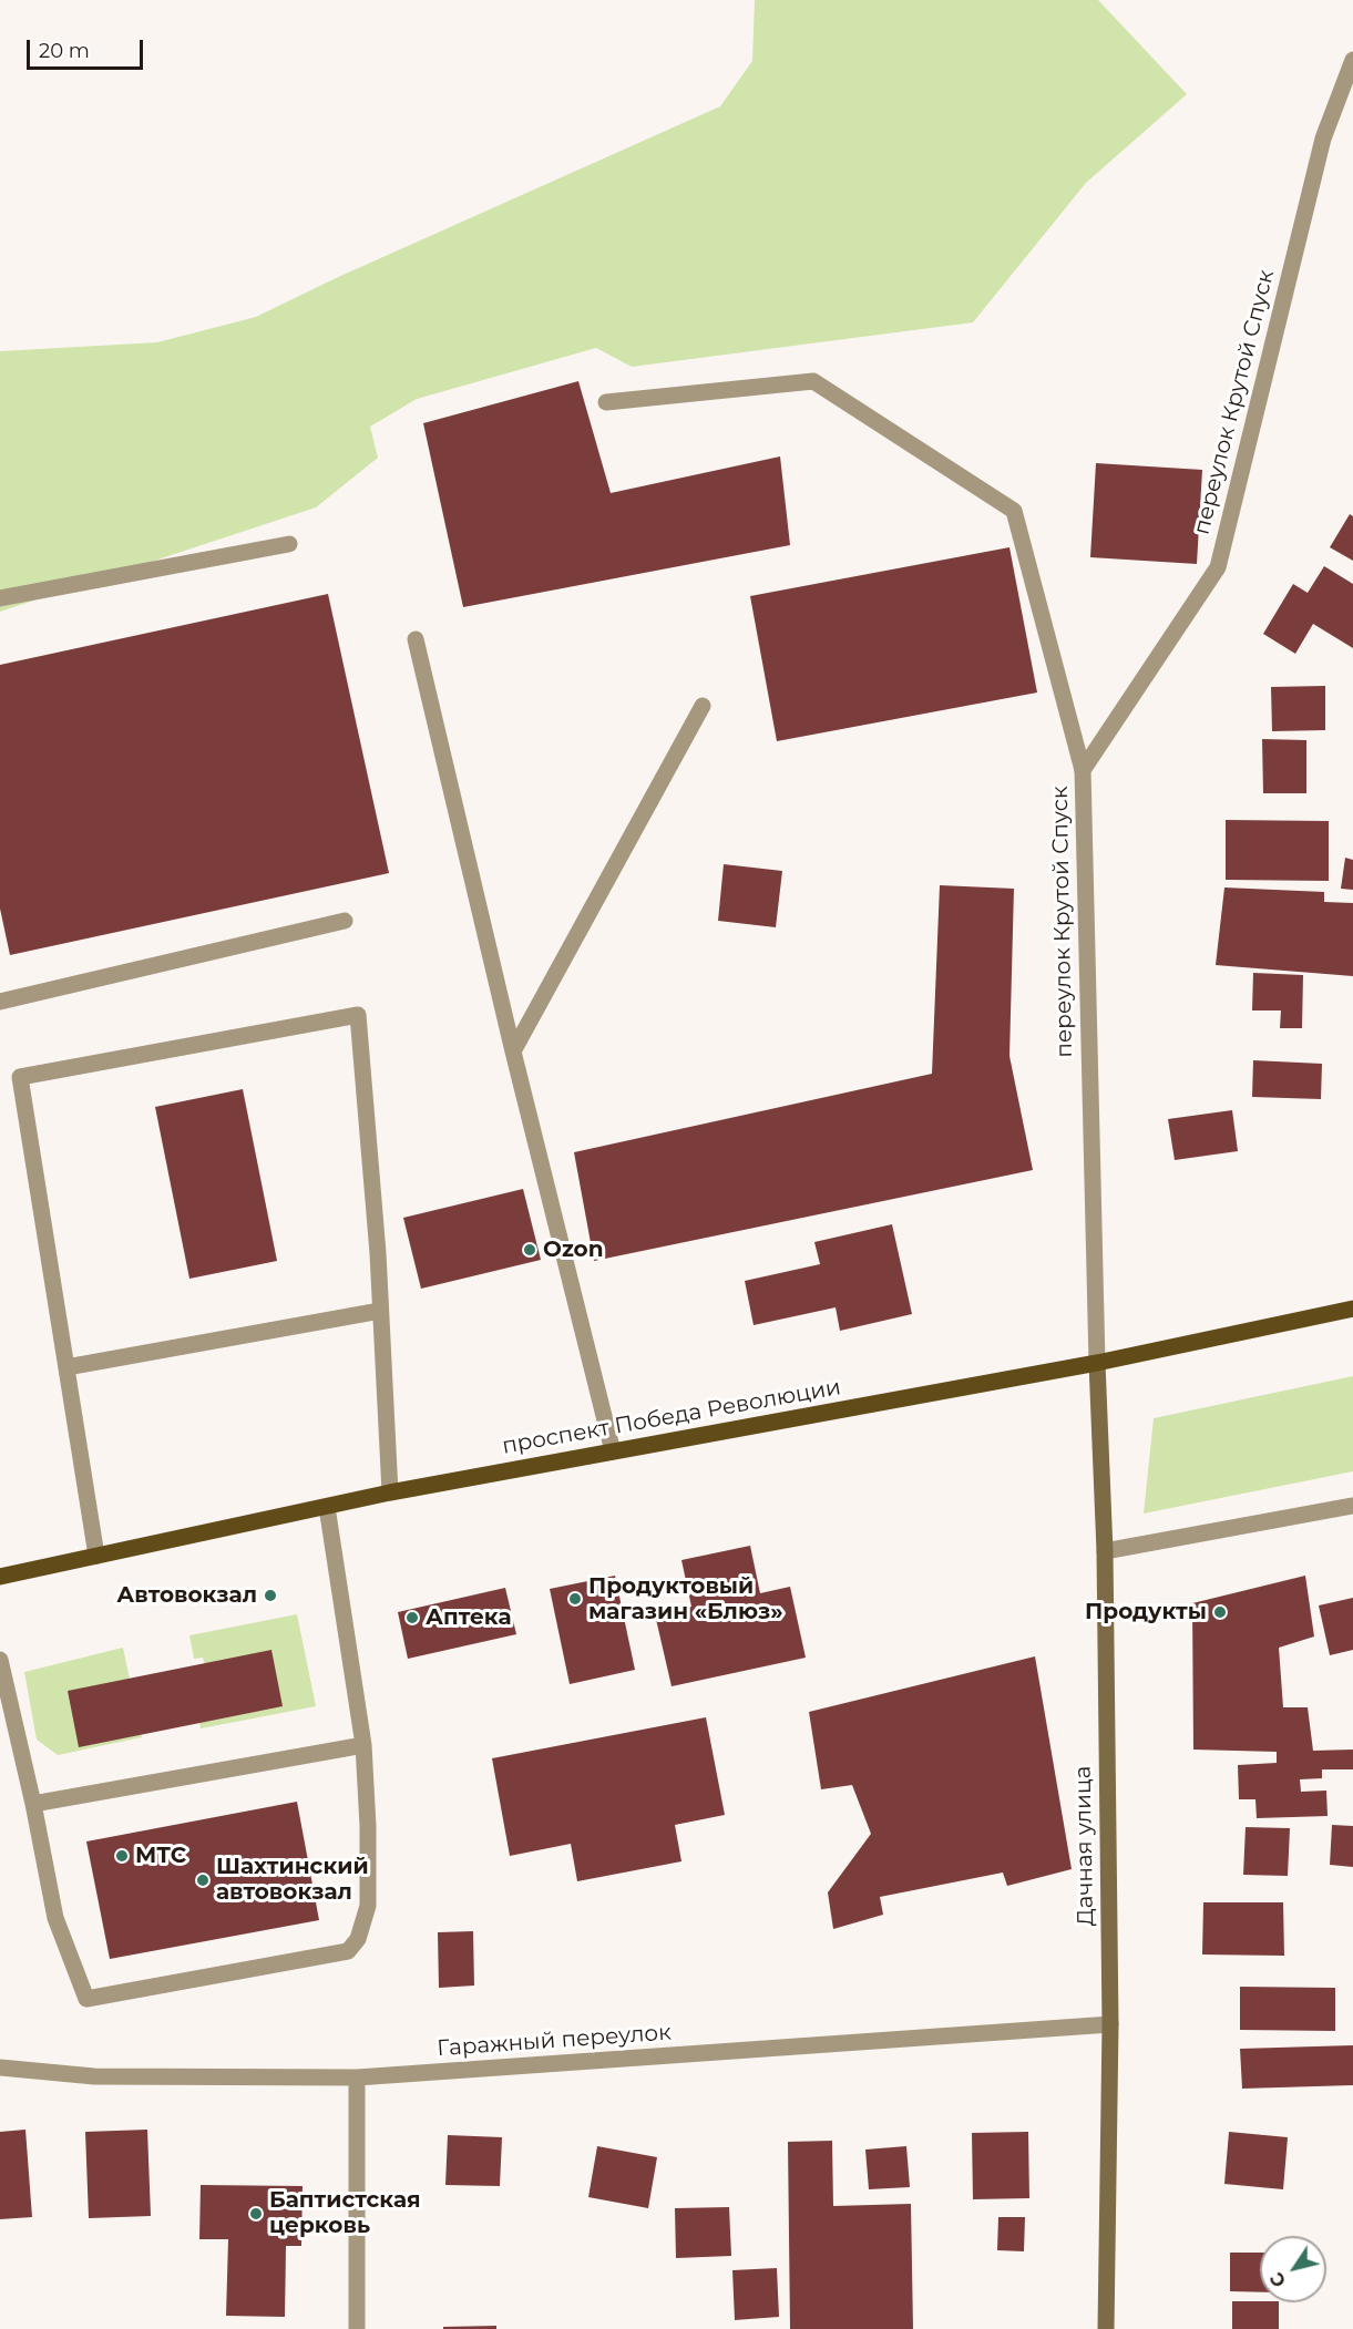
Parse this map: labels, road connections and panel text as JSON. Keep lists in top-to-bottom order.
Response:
{
  "streets": {
    "main road": ["проспект Победа Революции"],
    "street": ["переулок Крутой Спуск", "Дачная улица", "Гаражный переулок"]
  },
  "crossings": [
    ["переулок Крутой Спуск", "проспект Победа Революции"],
    ["переулок Крутой Спуск", "Дачная улица"],
    ["проспект Победа Революции", "Дачная улица"],
    ["Дачная улица", "Гаражный переулок"]
  ],
  "places": [
    "Ozon",
    "Автовокзал",
    "Продуктовый магазин «Блюз»",
    "Продукты",
    "Аптека",
    "МТС",
    "Шахтинский автовокзал",
    "Баптистская церковь"
  ],
  "scale_bar": "20 m",
  "north": "bottom left"
}
